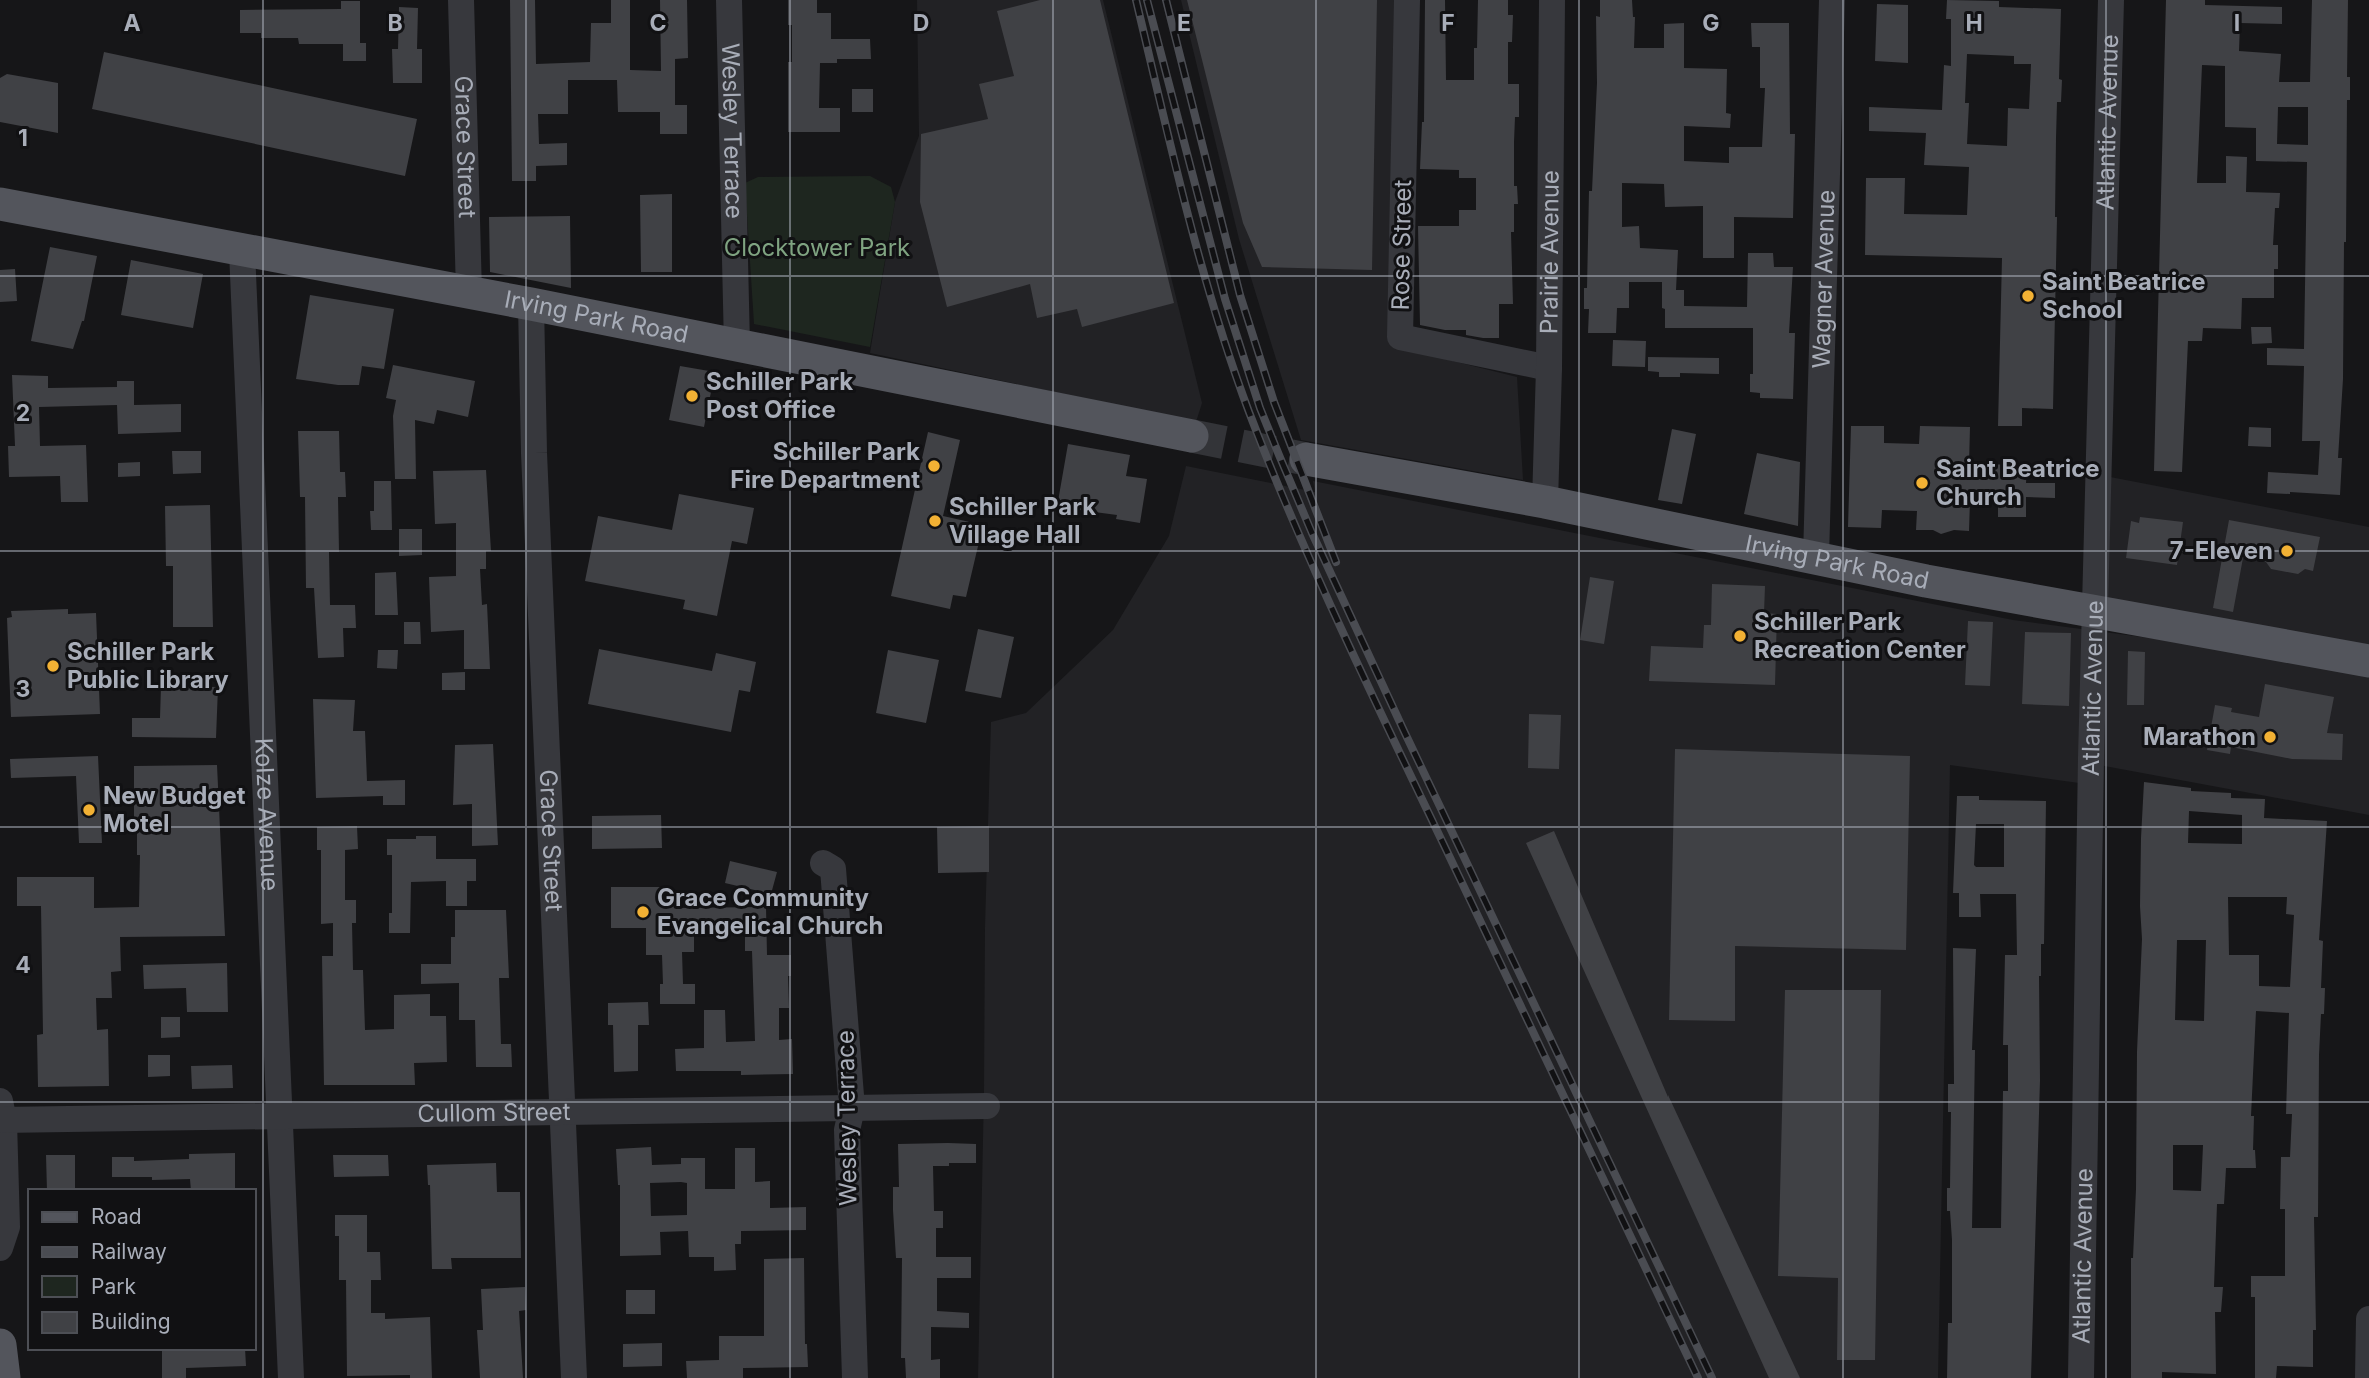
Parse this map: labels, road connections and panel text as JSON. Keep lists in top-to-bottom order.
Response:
{
  "streets": {
    "main road": ["Irving Park Road"],
    "street": [
      "Atlantic Avenue",
      "Wesley Terrace",
      "Grace Street",
      "Rose Street",
      "Prairie Avenue",
      "Wagner Avenue",
      "Kolze Avenue",
      "Cullom Street"
    ]
  },
  "crossings": [
    ["Atlantic Avenue", "Irving Park Road"],
    ["Wesley Terrace", "Irving Park Road"],
    ["Wesley Terrace", "Cullom Street"],
    ["Grace Street", "Irving Park Road"],
    ["Grace Street", "Cullom Street"],
    ["Rose Street", "Prairie Avenue"],
    ["Prairie Avenue", "Irving Park Road"],
    ["Wagner Avenue", "Irving Park Road"],
    ["Irving Park Road", "Kolze Avenue"],
    ["Kolze Avenue", "Cullom Street"]
  ],
  "parks": ["Clocktower Park"],
  "places": [
    "Saint Beatrice School",
    "Schiller Park Post Office",
    "Schiller Park Fire Department",
    "Saint Beatrice Church",
    "Schiller Park Village Hall",
    "7-Eleven",
    "Schiller Park Recreation Center",
    "Schiller Park Public Library",
    "Marathon",
    "New Budget Motel",
    "Grace Community Evangelical Church"
  ],
  "legend": [
    "Road",
    "Railway",
    "Park",
    "Building"
  ],
  "grid": {
    "columns": [
      "A",
      "B",
      "C",
      "D",
      "E",
      "F",
      "G",
      "H",
      "I"
    ],
    "rows": [
      "1",
      "2",
      "3",
      "4"
    ]
  }
}
